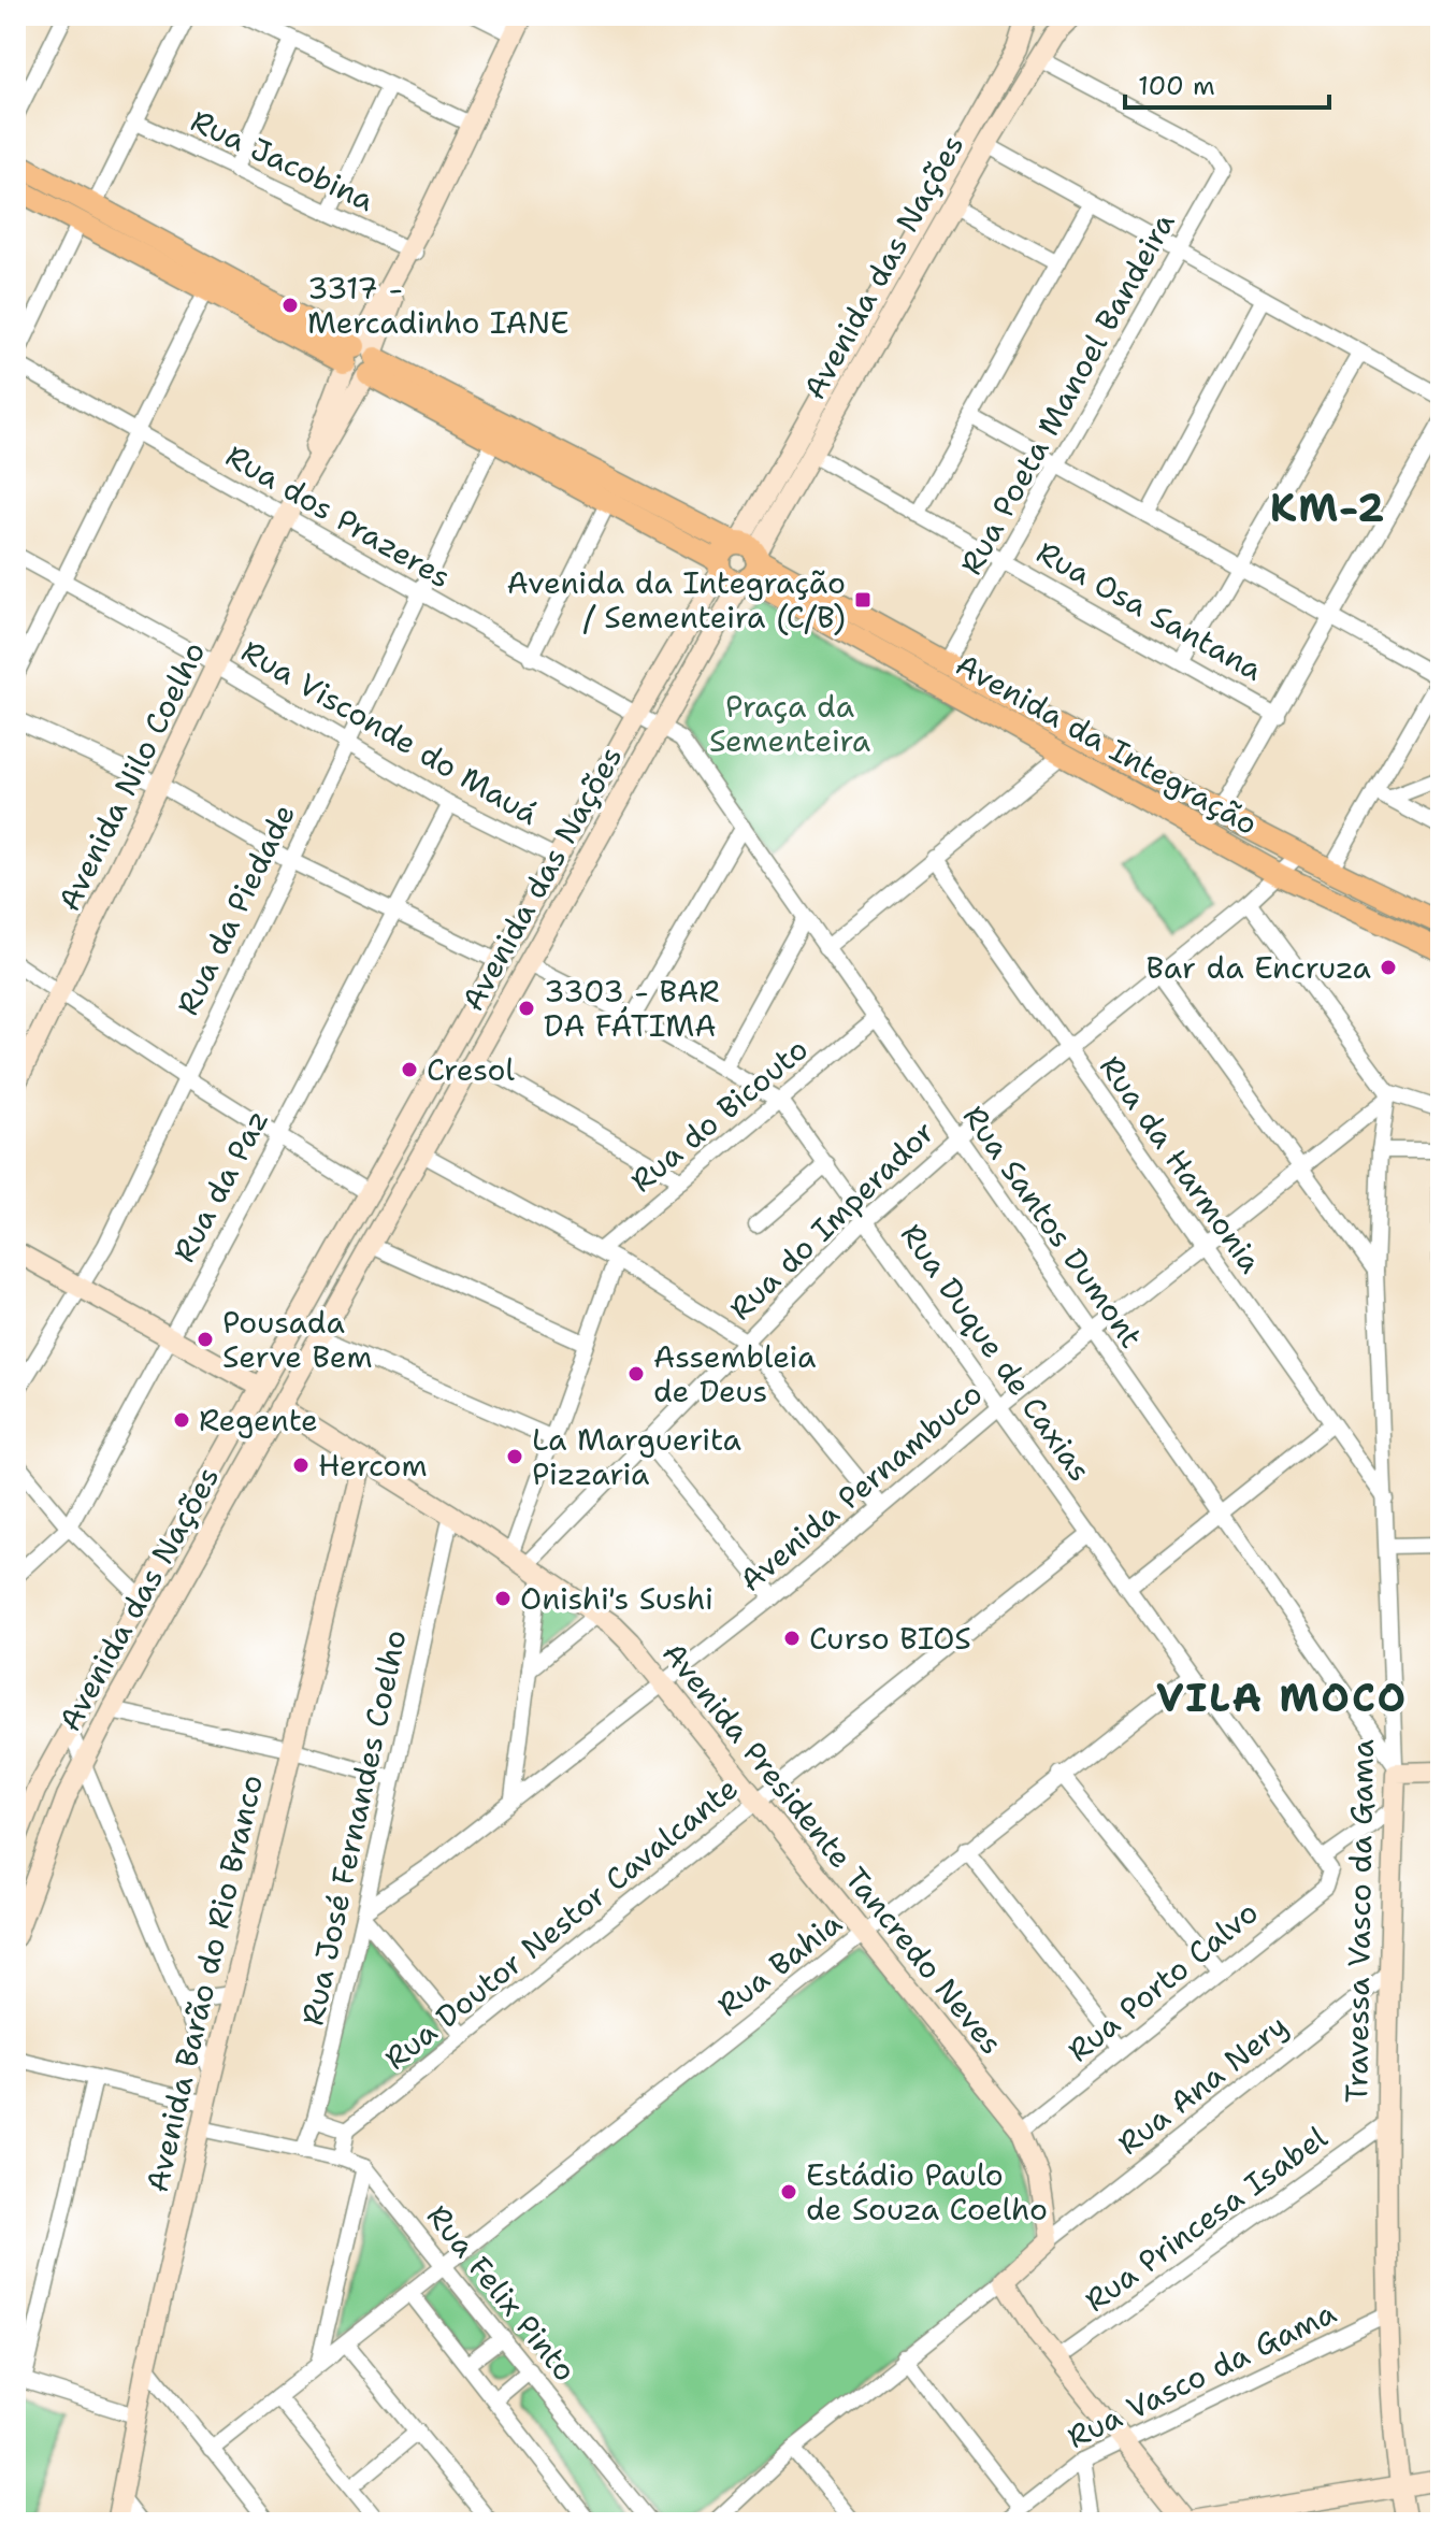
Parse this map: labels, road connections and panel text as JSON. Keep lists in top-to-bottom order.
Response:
{
  "streets": {
    "main road": [
      "Avenida das Nações",
      "Avenida da Integração",
      "Avenida Nilo Coelho",
      "Avenida Presidente Tancredo Neves",
      "Travessa Vasco da Gama",
      "Avenida Barão do Rio Branco"
    ],
    "street": [
      "Rua Jacobina",
      "Rua Poeta Manoel Bandeira",
      "Rua dos Prazeres",
      "Rua Osa Santana",
      "Rua Visconde do Mauá",
      "Rua da Piedade",
      "Rua do Bicouto",
      "Rua da Harmonia",
      "Rua da Paz",
      "Rua do Imperador",
      "Rua Santos Dumont",
      "Rua Duque de Caxias",
      "Avenida Pernambuco",
      "Rua José Fernandes Coelho",
      "Rua Doutor Nestor Cavalcante",
      "Rua Bahia",
      "Rua Porto Calvo",
      "Rua Ana Nery",
      "Rua Princesa Isabel",
      "Rua Felix Pinto",
      "Rua Vasco da Gama"
    ]
  },
  "crossings": [
    ["Rua Jacobina", "Avenida Nilo Coelho"],
    ["Avenida das Nações", "Rua Poeta Manoel Bandeira"],
    ["Avenida das Nações", "Rua dos Prazeres"],
    ["Avenida das Nações", "Rua Osa Santana"],
    ["Avenida das Nações", "Rua Visconde do Mauá"],
    ["Avenida das Nações", "Avenida da Integração"],
    ["Avenida das Nações", "Rua Santos Dumont"],
    ["Avenida das Nações", "Rua Duque de Caxias"],
    ["Avenida das Nações", "Avenida Presidente Tancredo Neves"],
    ["Rua Poeta Manoel Bandeira", "Rua Osa Santana"],
    ["Rua Poeta Manoel Bandeira", "Avenida da Integração"],
    ["Rua dos Prazeres", "Avenida Nilo Coelho"],
    ["Rua dos Prazeres", "Rua da Piedade"],
    ["Rua dos Prazeres", "Rua Santos Dumont"],
    ["Rua Visconde do Mauá", "Avenida Nilo Coelho"],
    ["Rua Visconde do Mauá", "Rua da Piedade"],
    ["Rua Visconde do Mauá", "Rua da Paz"],
    ["Avenida da Integração", "Avenida Nilo Coelho"],
    ["Avenida da Integração", "Rua da Piedade"],
    ["Avenida da Integração", "Rua do Imperador"],
    ["Rua do Bicouto", "Rua Santos Dumont"],
    ["Rua do Bicouto", "Rua Duque de Caxias"],
    ["Rua da Harmonia", "Rua do Imperador"],
    ["Rua da Harmonia", "Avenida Pernambuco"],
    ["Rua da Harmonia", "Travessa Vasco da Gama"],
    ["Rua do Imperador", "Rua Santos Dumont"],
    ["Rua do Imperador", "Rua Duque de Caxias"],
    ["Rua do Imperador", "Avenida Presidente Tancredo Neves"],
    ["Rua Santos Dumont", "Avenida Pernambuco"],
    ["Rua Santos Dumont", "Travessa Vasco da Gama"],
    ["Rua Duque de Caxias", "Avenida Pernambuco"],
    ["Rua Duque de Caxias", "Rua Doutor Nestor Cavalcante"],
    ["Rua Duque de Caxias", "Rua Bahia"],
    ["Rua Duque de Caxias", "Rua Porto Calvo"],
    ["Avenida Pernambuco", "Rua José Fernandes Coelho"],
    ["Avenida Pernambuco", "Avenida Presidente Tancredo Neves"],
    ["Avenida Pernambuco", "Travessa Vasco da Gama"],
    ["Rua José Fernandes Coelho", "Avenida Presidente Tancredo Neves"],
    ["Rua José Fernandes Coelho", "Rua Felix Pinto"],
    ["Avenida Presidente Tancredo Neves", "Rua Doutor Nestor Cavalcante"],
    ["Avenida Presidente Tancredo Neves", "Rua Bahia"],
    ["Avenida Presidente Tancredo Neves", "Rua Porto Calvo"],
    ["Avenida Presidente Tancredo Neves", "Avenida Barão do Rio Branco"],
    ["Avenida Presidente Tancredo Neves", "Rua Ana Nery"],
    ["Travessa Vasco da Gama", "Rua Porto Calvo"],
    ["Travessa Vasco da Gama", "Rua Ana Nery"],
    ["Travessa Vasco da Gama", "Rua Princesa Isabel"],
    ["Travessa Vasco da Gama", "Rua Vasco da Gama"],
    ["Rua Bahia", "Rua Felix Pinto"],
    ["Avenida Barão do Rio Branco", "Rua Felix Pinto"]
  ],
  "districts": ["KM-2", "VILA MOCO"],
  "parks": ["Praça da Sementeira"],
  "places": {
    "other": [
      "3317 - Mercadinho IANE",
      "Bar da Encruza",
      "3303 - BAR DA FÁTIMA",
      "Cresol",
      "Pousada Serve Bem",
      "Assembleia de Deus",
      "Regente",
      "La Marguerita Pizzaria",
      "Hercom",
      "Onishi's Sushi",
      "Curso BIOS",
      "Estádio Paulo de Souza Coelho"
    ],
    "transit": ["Avenida da Integração / Sementeira (C/B)"]
  },
  "scale_bar": "100 m"
}
